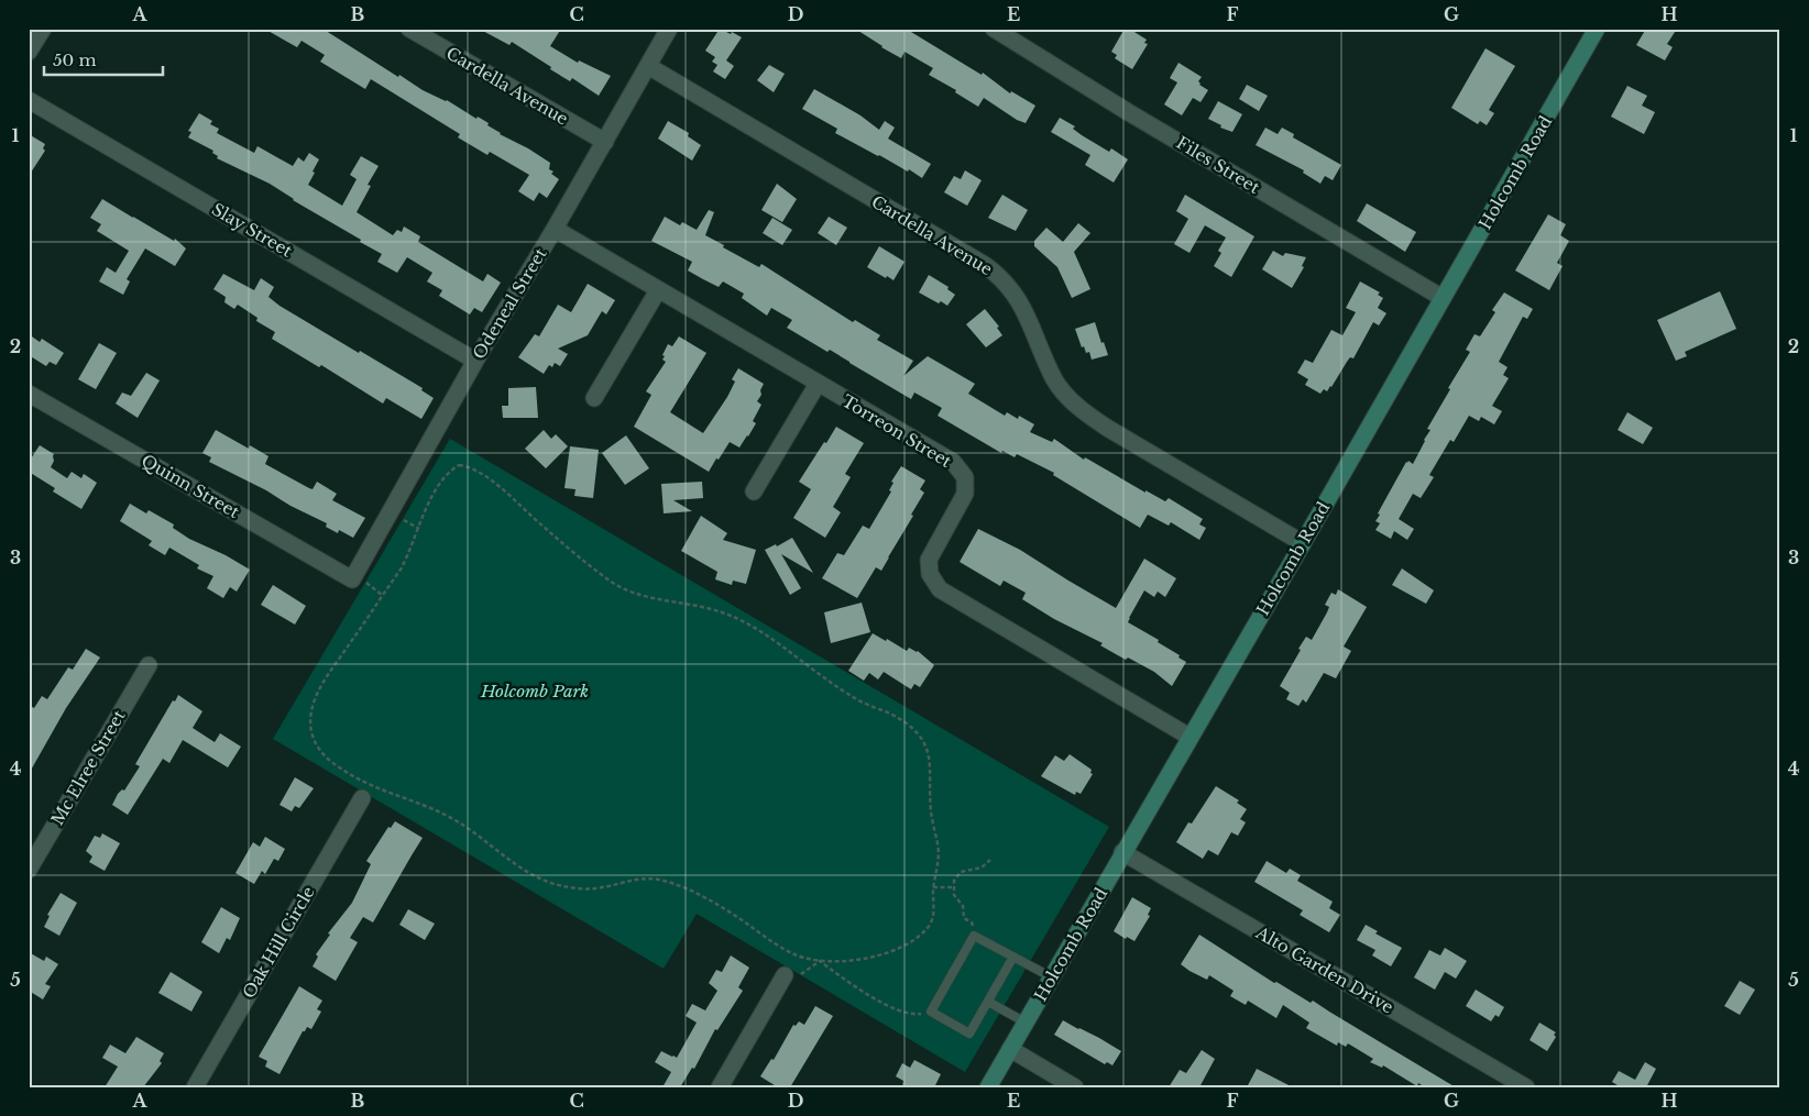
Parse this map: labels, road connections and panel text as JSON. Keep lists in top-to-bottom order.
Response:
{
  "streets": {
    "street": [
      "Cardella Avenue",
      "Files Street",
      "Holcomb Road",
      "Slay Street",
      "Odeneal Street",
      "Torreon Street",
      "Quinn Street",
      "Mc Elree Street",
      "Oak Hill Circle",
      "Alto Garden Drive"
    ]
  },
  "crossings": [
    ["Cardella Avenue", "Holcomb Road"],
    ["Cardella Avenue", "Odeneal Street"],
    ["Files Street", "Holcomb Road"],
    ["Holcomb Road", "Torreon Street"],
    ["Holcomb Road", "Alto Garden Drive"],
    ["Slay Street", "Odeneal Street"],
    ["Odeneal Street", "Torreon Street"],
    ["Odeneal Street", "Quinn Street"]
  ],
  "parks": ["Holcomb Park"],
  "scale_bar": "50 m",
  "grid": {
    "columns": [
      "A",
      "B",
      "C",
      "D",
      "E",
      "F",
      "G",
      "H"
    ],
    "rows": [
      "1",
      "2",
      "3",
      "4",
      "5"
    ]
  }
}
